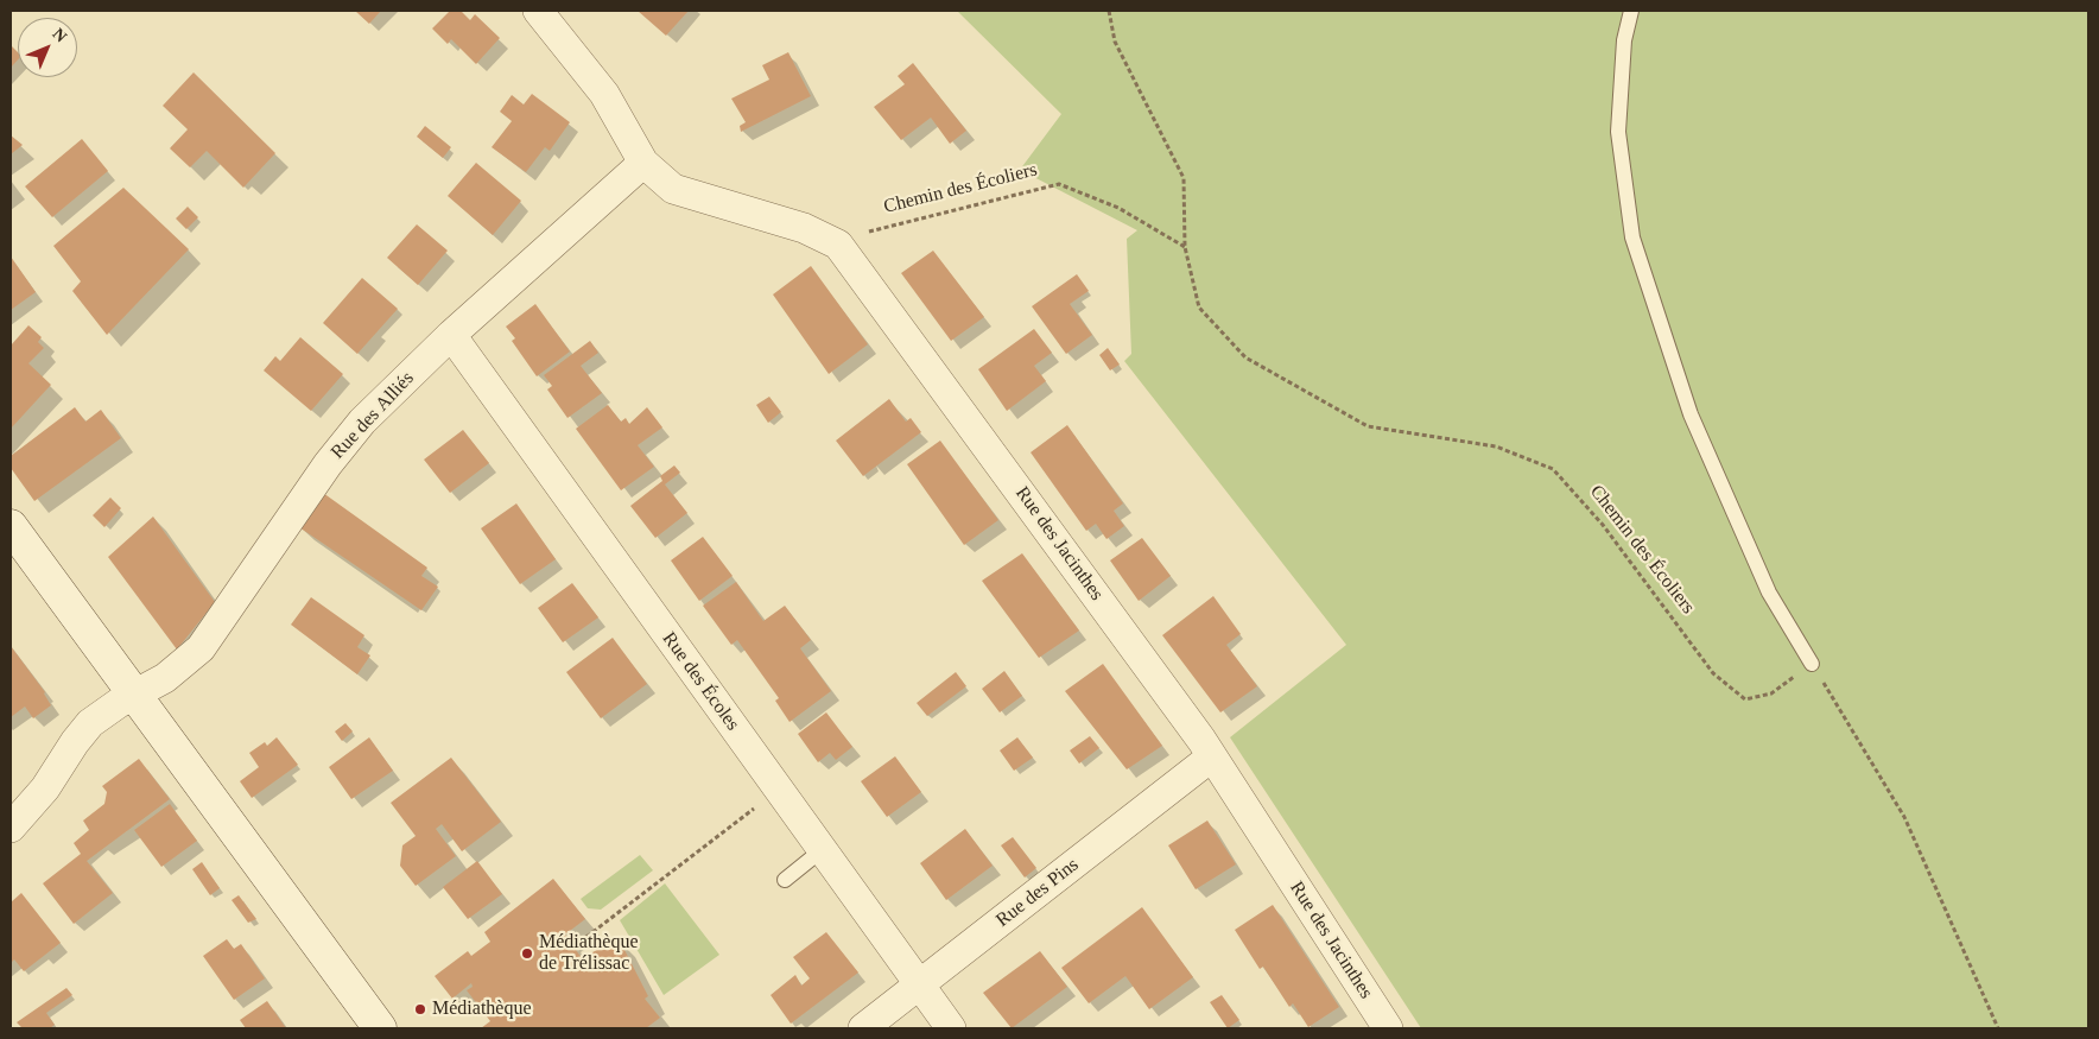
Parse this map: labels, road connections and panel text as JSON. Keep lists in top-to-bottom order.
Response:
{
  "streets": {
    "street": [
      "Rue des Alliés",
      "Rue des Jacinthes",
      "Rue des Écoles",
      "Rue des Pins"
    ],
    "path": ["Chemin des Écoliers"]
  },
  "crossings": [
    ["Chemin des Écoliers", "Rue des Jacinthes"],
    ["Rue des Alliés", "Rue des Jacinthes"],
    ["Rue des Alliés", "Rue des Écoles"],
    ["Rue des Jacinthes", "Rue des Pins"],
    ["Rue des Écoles", "Rue des Pins"]
  ],
  "places": ["Médiathèque de Trélissac", "Médiathèque"],
  "north": "top right"
}
